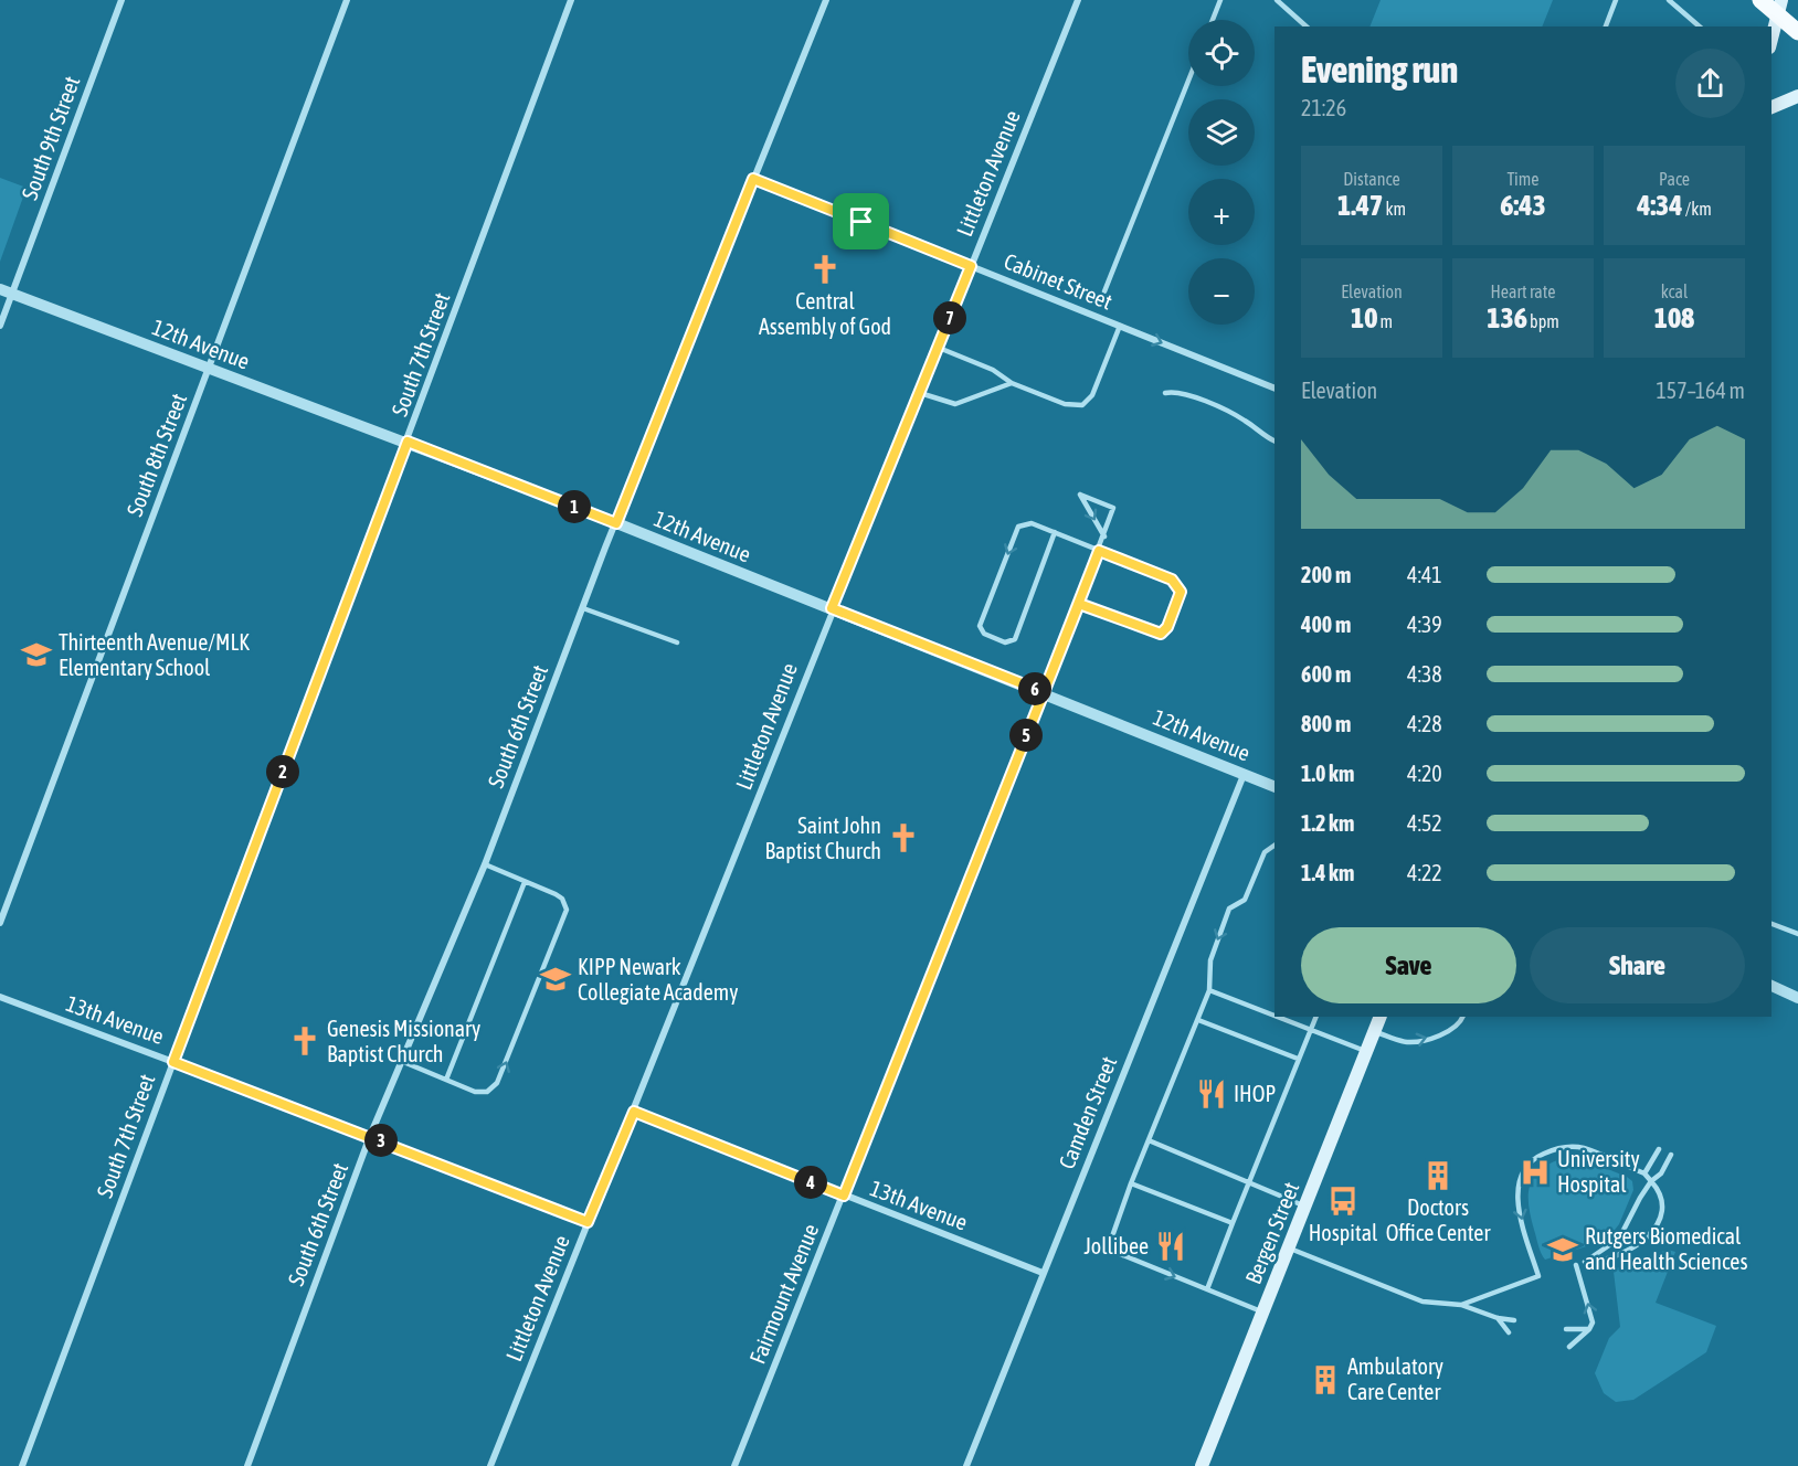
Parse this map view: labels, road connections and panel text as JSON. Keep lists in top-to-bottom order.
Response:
{
  "streets": {
    "main road": ["Bergen Street"],
    "street": [
      "South 9th Street",
      "Littleton Avenue",
      "Cabinet Street",
      "12th Avenue",
      "South 7th Street",
      "South 8th Street",
      "South 6th Street",
      "13th Avenue",
      "Camden Street",
      "Fairmount Avenue"
    ]
  },
  "crossings": [
    ["South 9th Street", "12th Avenue"],
    ["Littleton Avenue", "Cabinet Street"],
    ["Littleton Avenue", "12th Avenue"],
    ["Littleton Avenue", "13th Avenue"],
    ["Cabinet Street", "South 6th Street"],
    ["12th Avenue", "South 7th Street"],
    ["12th Avenue", "South 8th Street"],
    ["12th Avenue", "South 6th Street"],
    ["12th Avenue", "Camden Street"],
    ["12th Avenue", "Fairmount Avenue"],
    ["South 7th Street", "13th Avenue"],
    ["South 6th Street", "13th Avenue"],
    ["13th Avenue", "Camden Street"],
    ["13th Avenue", "Fairmount Avenue"]
  ],
  "places": {
    "church": ["Central Assembly of God", "Saint John Baptist Church", "Genesis Missionary Baptist Church"],
    "school or university": ["Thirteenth Avenue/MLK Elementary School", "KIPP Newark Collegiate Academy", "Rutgers Biomedical and Health Sciences"],
    "restaurant": ["IHOP", "Jollibee"],
    "hospital": ["University Hospital"],
    "building": ["Doctors Office Center", "Ambulatory Care Center"],
    "bus stop": ["Hospital"]
  },
  "page": {
    "map_buttons": ["+", "−"],
    "heading": ["Evening run", "21:26"],
    "stats": [
      ["Distance", "1.47 km"],
      ["Time", "6:43"],
      ["Pace", "4:34 /km"],
      ["Elevation", "10 m"],
      ["Heart rate", "136 bpm"],
      ["kcal", "108"]
    ],
    "pins": [
      "7",
      "1",
      "6",
      "5",
      "2",
      "3",
      "4"
    ],
    "chart": ["Elevation", "157–164 m"],
    "list": [
      {
        "name": "200 m",
        "note": "4:41"
      },
      {
        "name": "400 m",
        "note": "4:39"
      },
      {
        "name": "600 m",
        "note": "4:38"
      },
      {
        "name": "800 m",
        "note": "4:28"
      },
      {
        "name": "1.0 km",
        "note": "4:20"
      },
      {
        "name": "1.2 km",
        "note": "4:52"
      },
      {
        "name": "1.4 km",
        "note": "4:22"
      }
    ],
    "buttons": ["Save", "Share"]
  }
}
